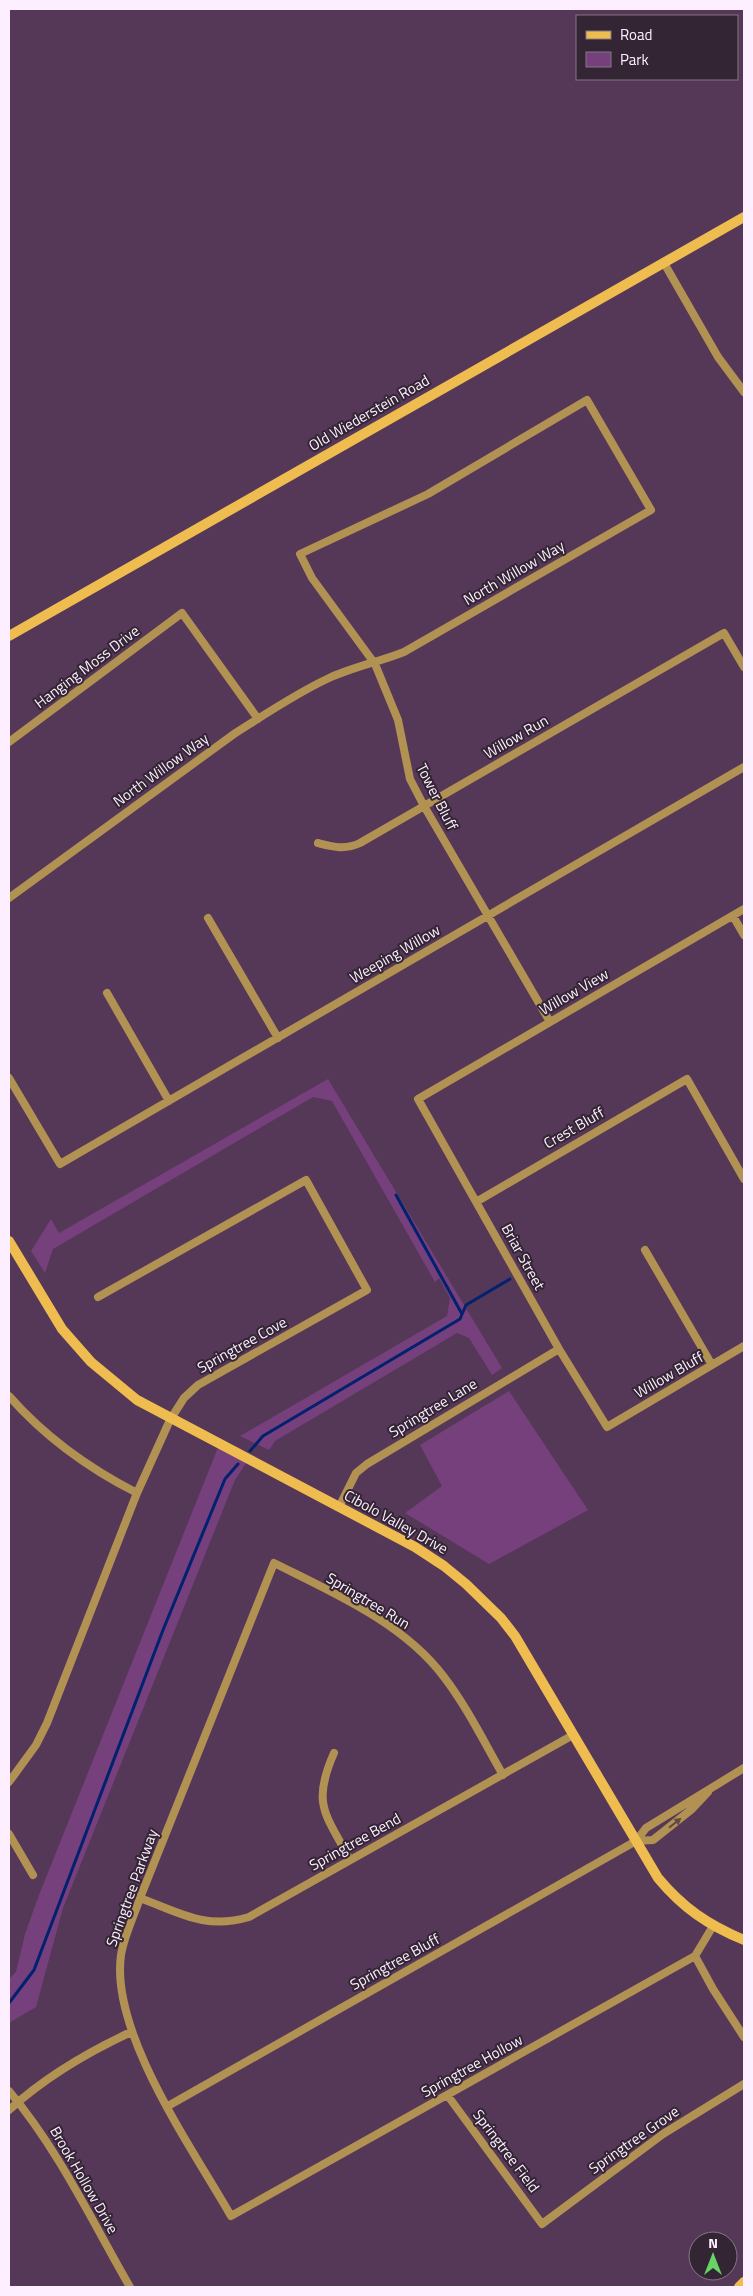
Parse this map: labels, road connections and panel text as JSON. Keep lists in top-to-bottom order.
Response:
{
  "streets": {
    "main road": ["Old Wiederstein Road", "Cibolo Valley Drive"],
    "street": [
      "North Willow Way",
      "Hanging Moss Drive",
      "Willow Run",
      "Tower Bluff",
      "Weeping Willow",
      "Willow View",
      "Crest Bluff",
      "Briar Street",
      "Springtree Cove",
      "Willow Bluff",
      "Springtree Lane",
      "Springtree Run",
      "Springtree Bend",
      "Springtree Parkway",
      "Springtree Bluff",
      "Springtree Hollow",
      "Springtree Grove",
      "Springtree Field",
      "Brook Hollow Drive"
    ]
  },
  "crossings": [
    ["North Willow Way", "Hanging Moss Drive"],
    ["North Willow Way", "Tower Bluff"],
    ["Willow Run", "Tower Bluff"],
    ["Tower Bluff", "Weeping Willow"],
    ["Tower Bluff", "Willow View"],
    ["Willow View", "Briar Street"],
    ["Crest Bluff", "Briar Street"],
    ["Briar Street", "Willow Bluff"],
    ["Briar Street", "Springtree Lane"],
    ["Springtree Cove", "Cibolo Valley Drive"],
    ["Springtree Lane", "Cibolo Valley Drive"],
    ["Cibolo Valley Drive", "Springtree Bend"],
    ["Cibolo Valley Drive", "Springtree Bluff"],
    ["Cibolo Valley Drive", "Springtree Hollow"],
    ["Springtree Run", "Springtree Bend"],
    ["Springtree Run", "Springtree Parkway"],
    ["Springtree Bend", "Springtree Parkway"],
    ["Springtree Parkway", "Springtree Bluff"],
    ["Springtree Parkway", "Springtree Hollow"],
    ["Springtree Hollow", "Springtree Field"],
    ["Springtree Grove", "Springtree Field"]
  ],
  "legend": ["Road", "Park"],
  "north": "top"
}
